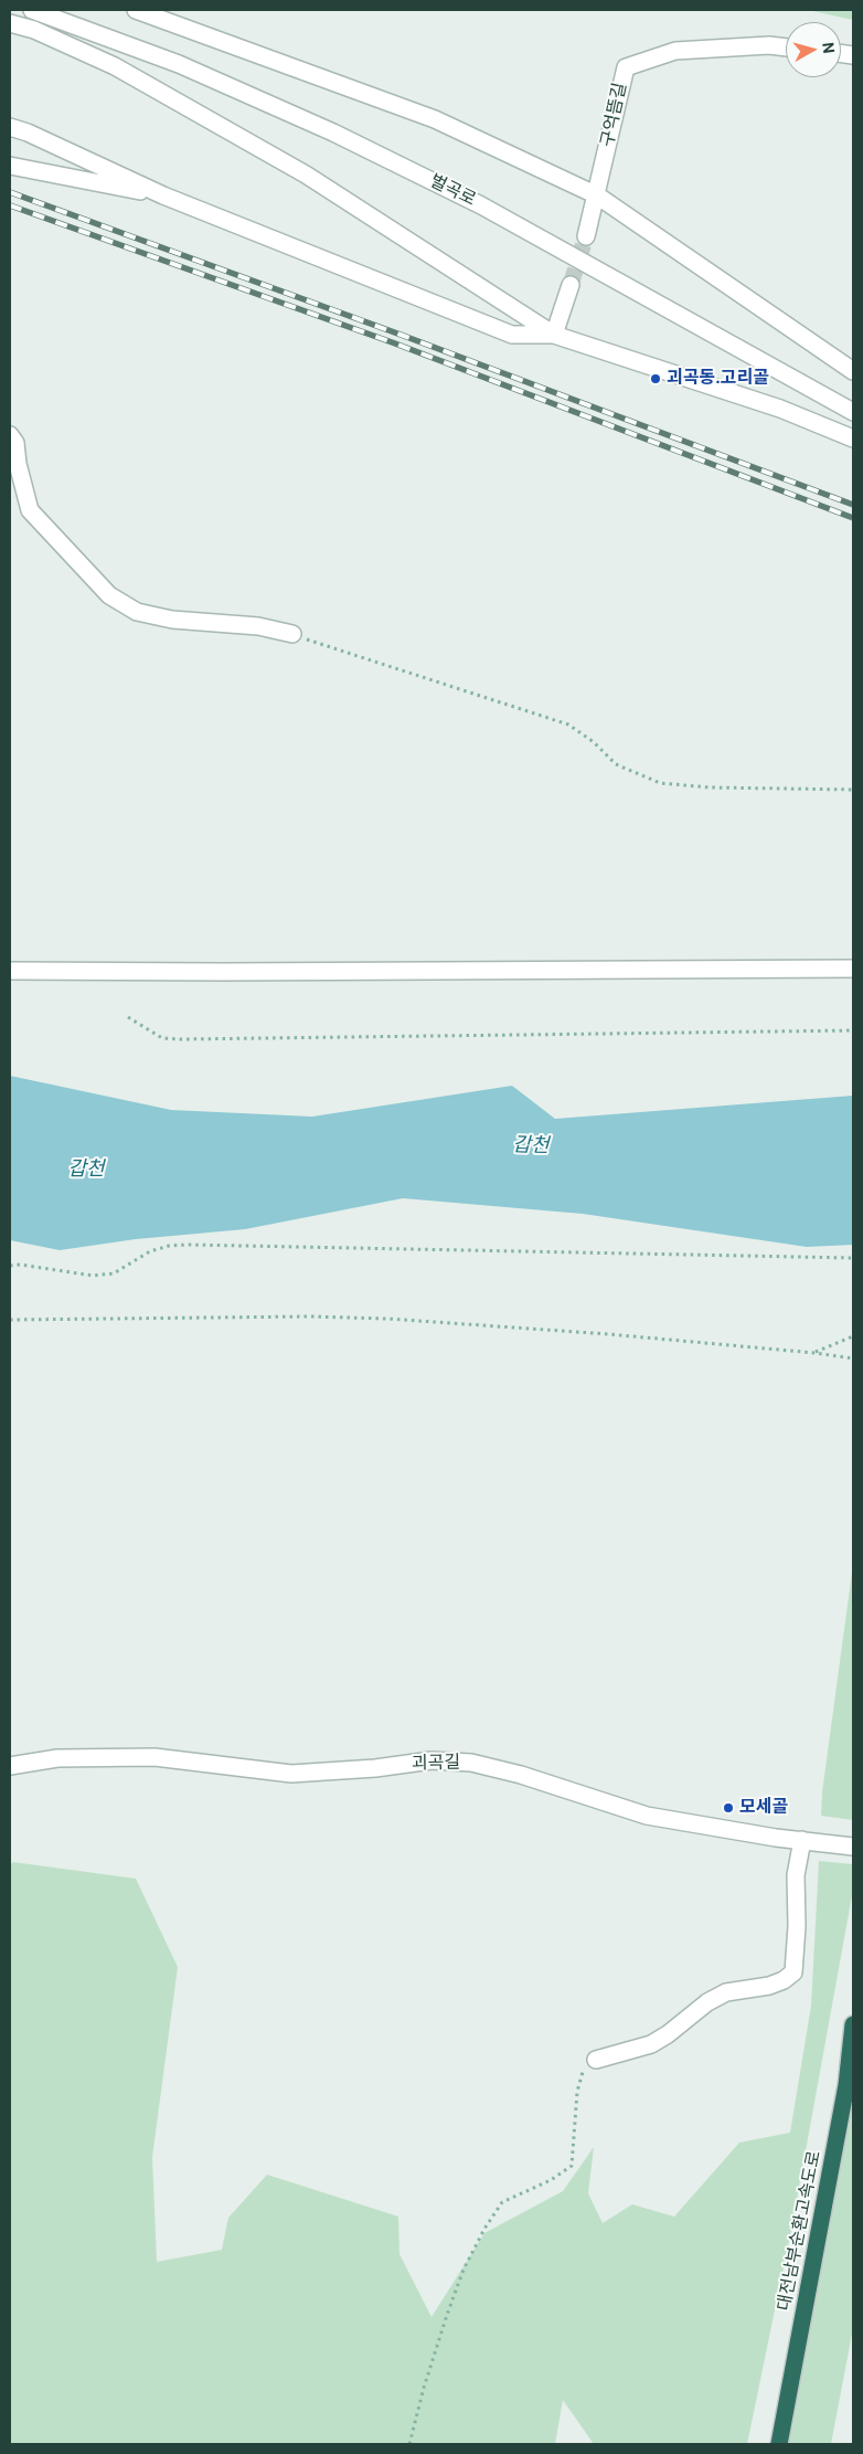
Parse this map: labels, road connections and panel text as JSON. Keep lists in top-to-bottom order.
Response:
{
  "streets": {
    "highway": ["대전남부순환고속도로"],
    "street": ["구억뜸길", "벌곡로", "괴곡길"]
  },
  "water": ["갑천"],
  "places": ["괴곡동.고리골", "모세골"],
  "north": "right"
}
